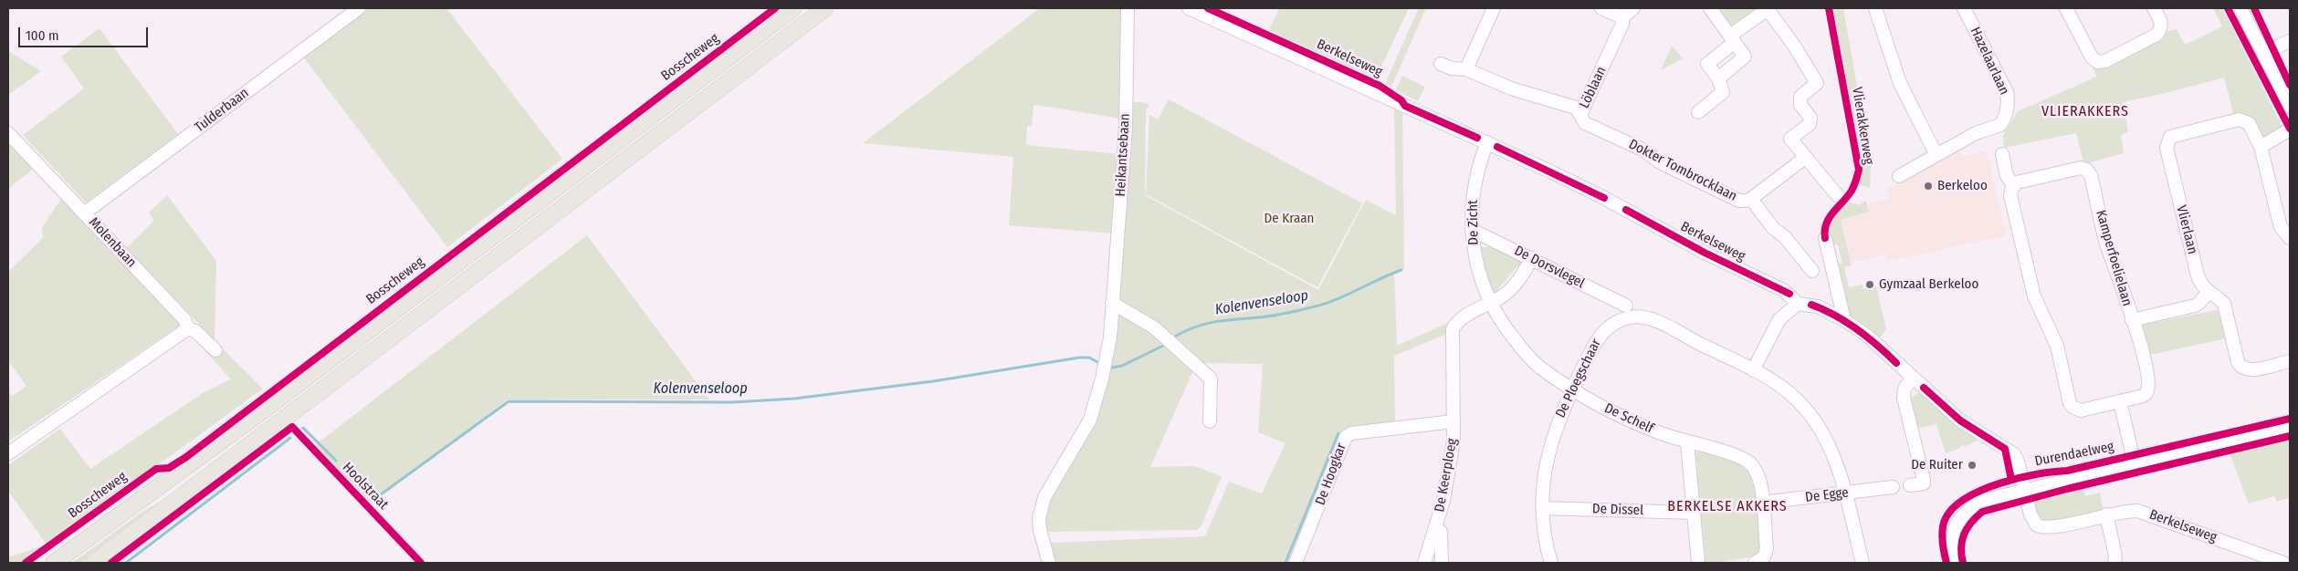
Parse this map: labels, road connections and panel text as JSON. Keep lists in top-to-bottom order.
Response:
{
  "streets": {
    "main road": ["Bosscheweg"],
    "street": [
      "Berkelseweg",
      "Hazelaarlaan",
      "Löblaan",
      "Tulderbaan",
      "Heikantsebaan",
      "Dokter Tombrocklaan",
      "De Zicht",
      "Vlierlaan",
      "Molenbaan",
      "Kamperfoelielaan",
      "De Dorsvlegel",
      "De Ploegschaar",
      "De Schelf",
      "Durendaelweg",
      "De Hoogkar",
      "De Keerploeg",
      "De Egge",
      "De Dissel"
    ],
    "cycle path": ["Vlierakkerweg", "Hoolstraat"]
  },
  "crossings": [
    ["Berkelseweg", "De Zicht"],
    ["Berkelseweg", "Durendaelweg"],
    ["Löblaan", "Dokter Tombrocklaan"],
    ["Tulderbaan", "Molenbaan"],
    ["De Zicht", "De Dorsvlegel"],
    ["De Zicht", "De Ploegschaar"],
    ["De Zicht", "De Schelf"],
    ["De Ploegschaar", "De Schelf"],
    ["De Ploegschaar", "De Egge"],
    ["De Ploegschaar", "De Dissel"],
    ["De Schelf", "De Egge"],
    ["De Hoogkar", "De Keerploeg"]
  ],
  "districts": ["VLIERAKKERS", "BERKELSE AKKERS"],
  "water": ["Kolenvenseloop"],
  "parks": ["De Kraan"],
  "places": ["Berkeloo", "Gymzaal Berkeloo", "De Ruiter"],
  "scale_bar": "100 m"
}
